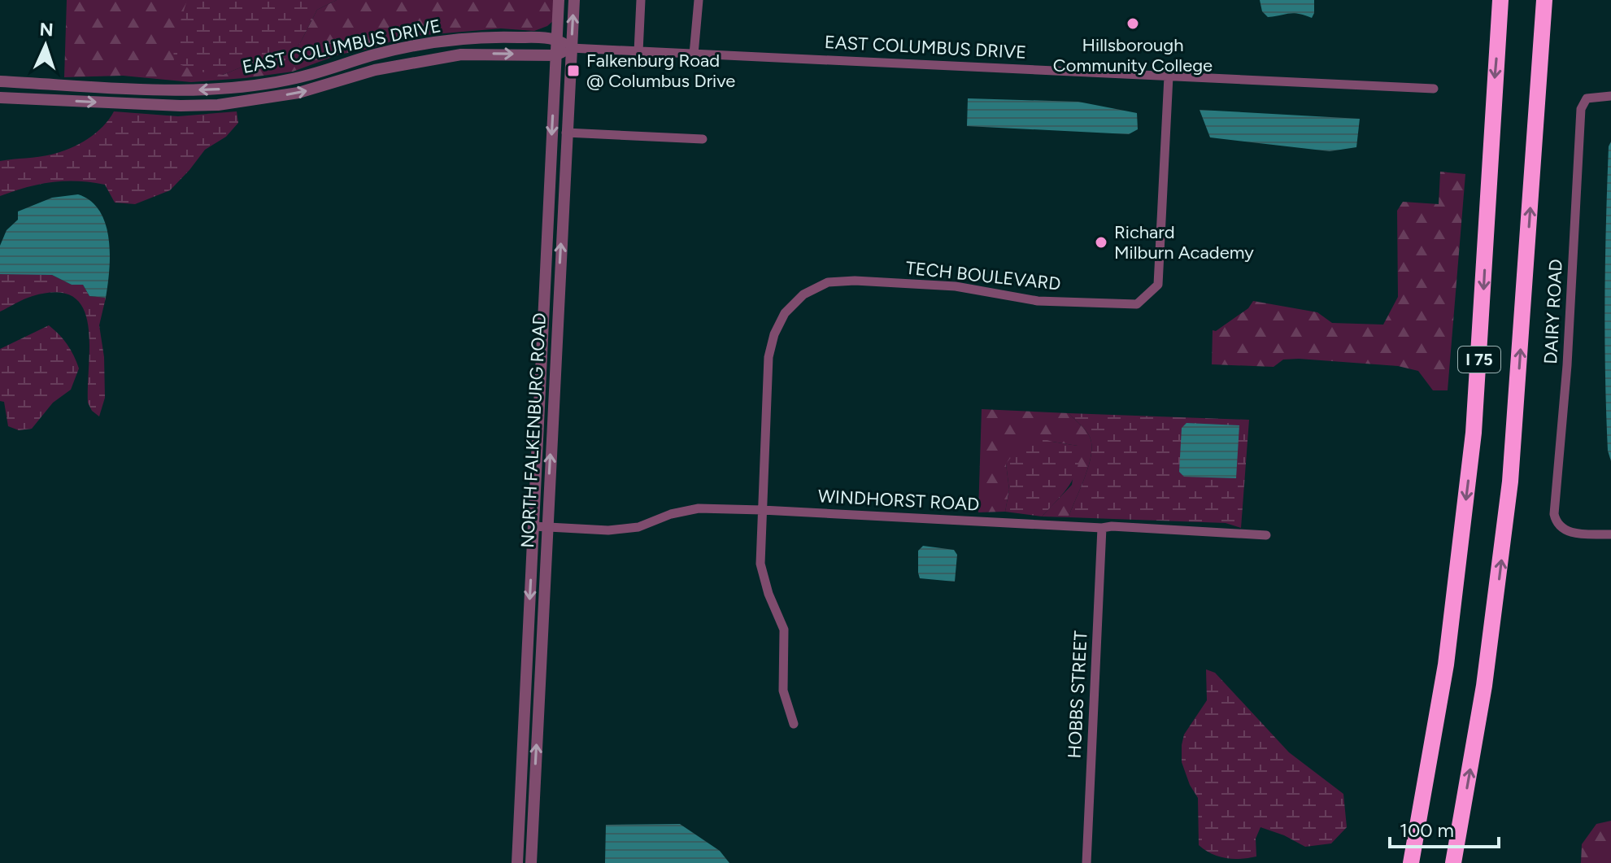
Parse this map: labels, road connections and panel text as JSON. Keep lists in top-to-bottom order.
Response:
{
  "streets": {
    "highway": ["I 75"],
    "street": [
      "EAST COLUMBUS DRIVE",
      "TECH BOULEVARD",
      "DAIRY ROAD",
      "NORTH FALKENBURG ROAD",
      "WINDHORST ROAD",
      "HOBBS STREET"
    ]
  },
  "crossings": [
    ["EAST COLUMBUS DRIVE", "TECH BOULEVARD"],
    ["EAST COLUMBUS DRIVE", "NORTH FALKENBURG ROAD"],
    ["TECH BOULEVARD", "WINDHORST ROAD"],
    ["NORTH FALKENBURG ROAD", "WINDHORST ROAD"],
    ["WINDHORST ROAD", "HOBBS STREET"]
  ],
  "places": {
    "other": ["Hillsborough Community College", "Richard Milburn Academy"],
    "transit": ["Falkenburg Road @ Columbus Drive"]
  },
  "scale_bar": "100 m",
  "north": "top"
}
